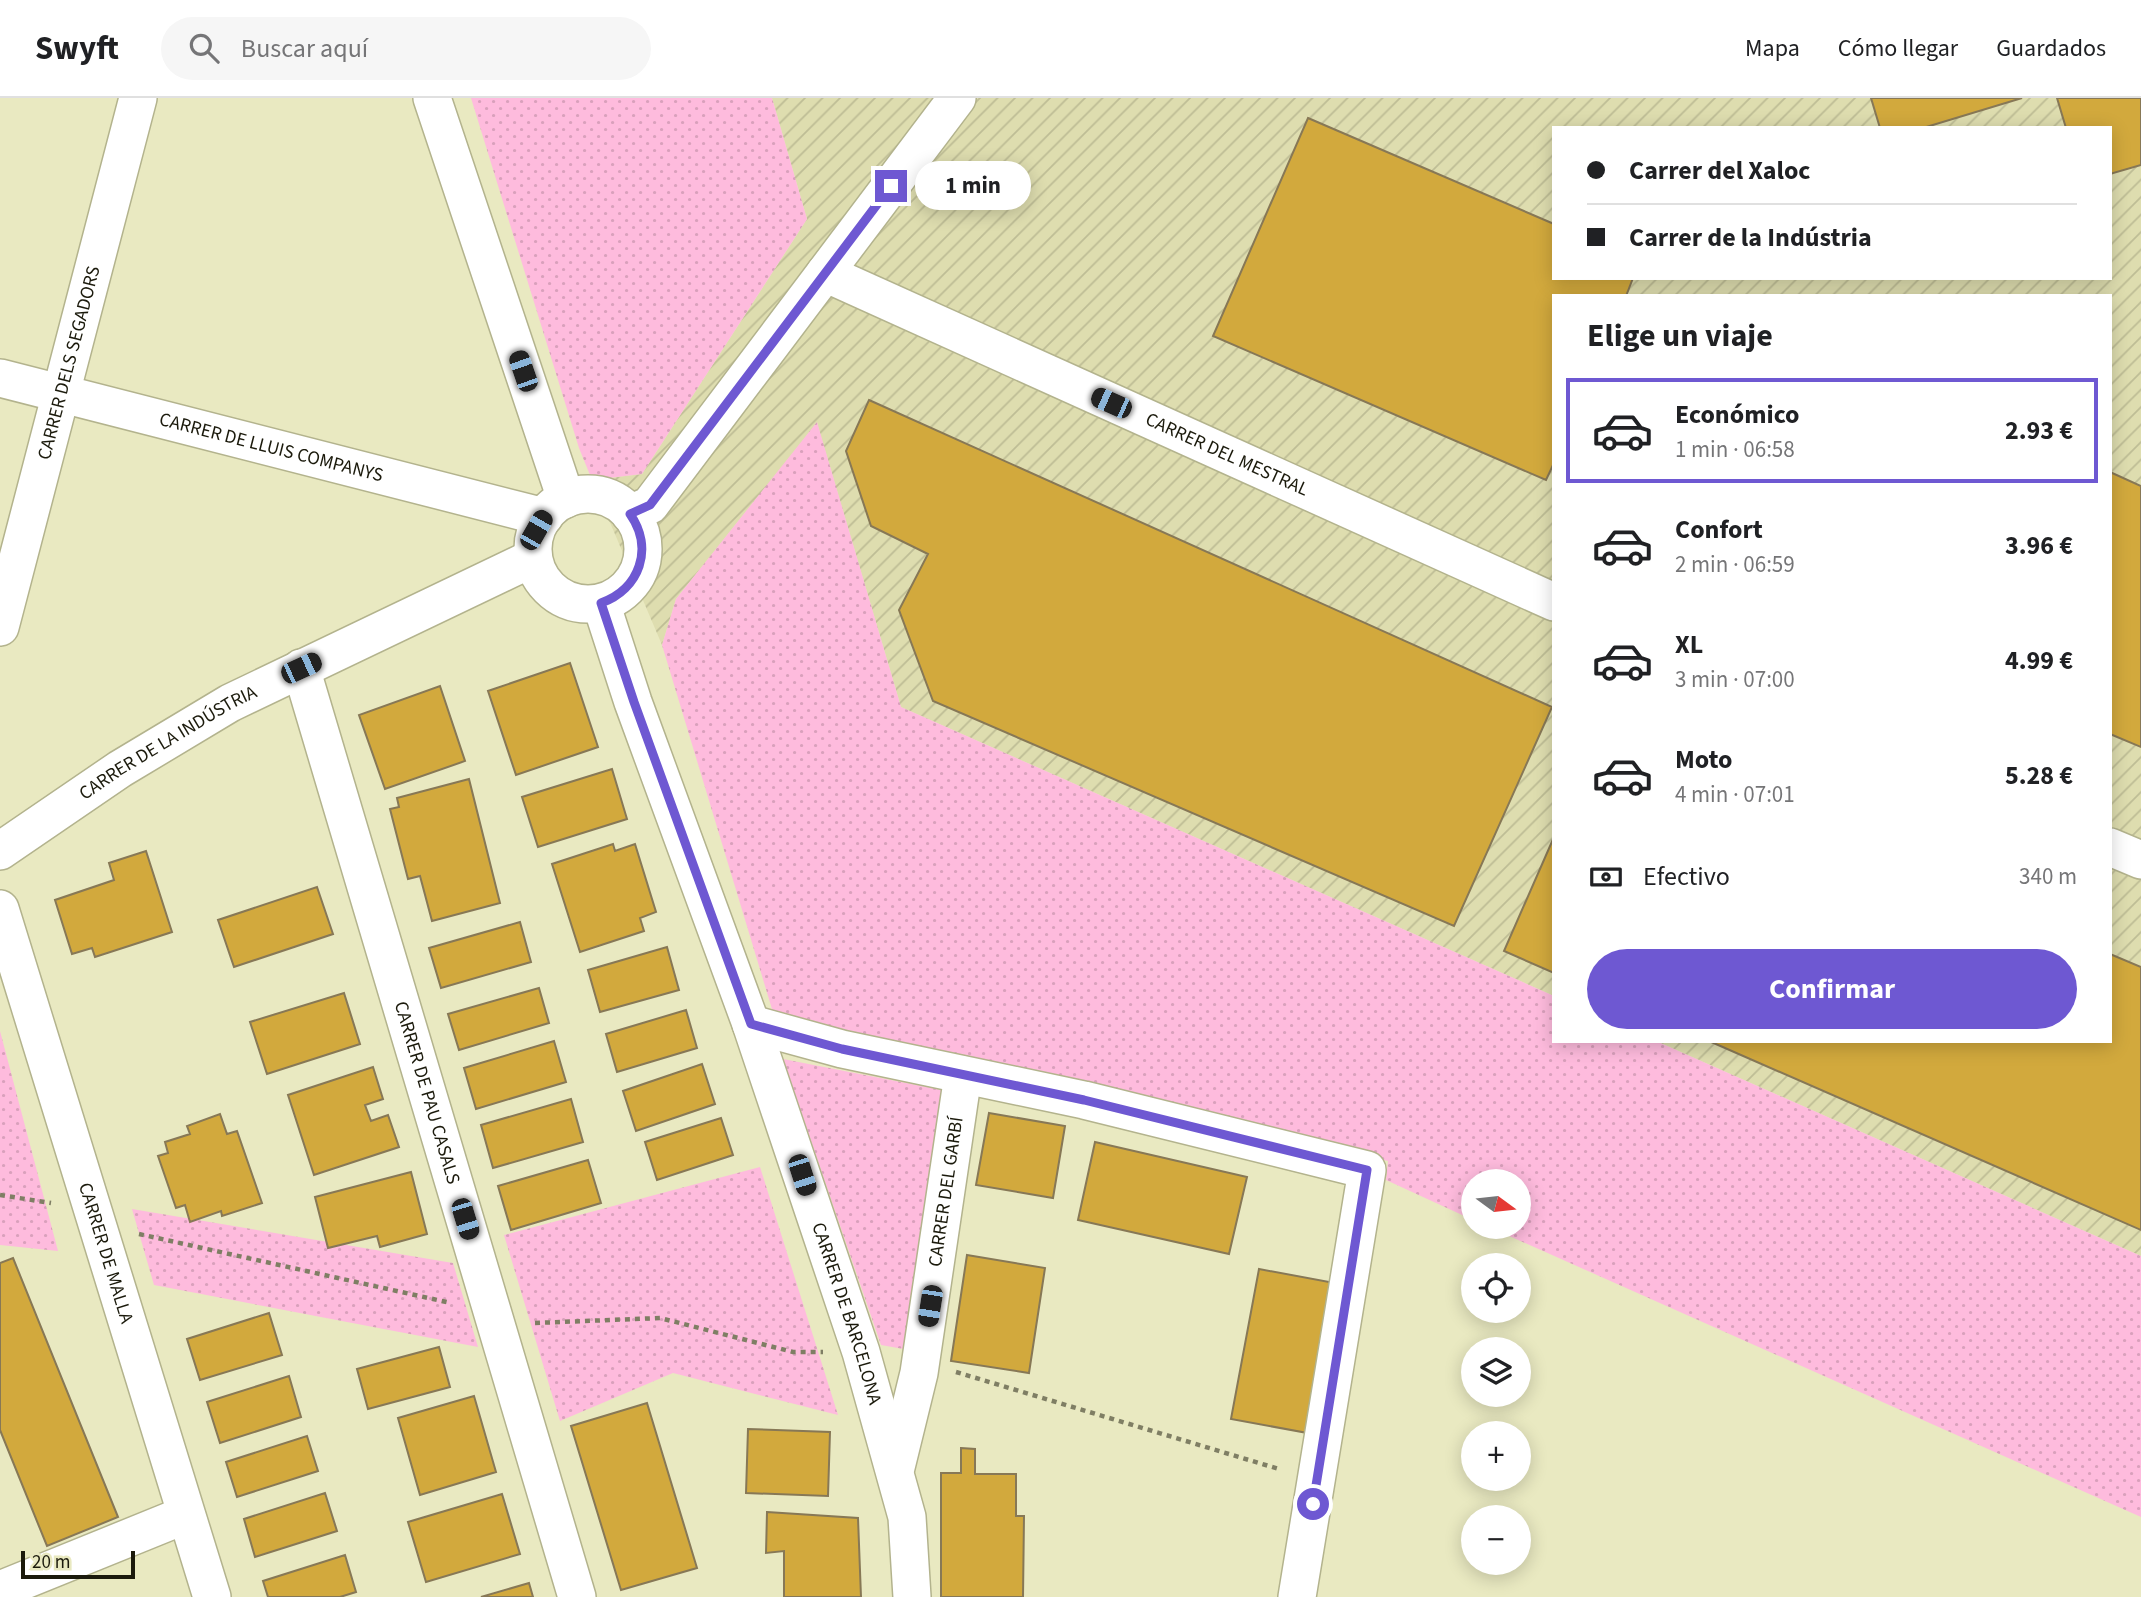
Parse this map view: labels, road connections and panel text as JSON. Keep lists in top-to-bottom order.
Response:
{
  "streets": {
    "street": [
      "CARRER DELS SEGADORS",
      "CARRER DE LLUIS COMPANYS",
      "CARRER DEL MESTRAL",
      "CARRER DE LA INDÚSTRIA",
      "CARRER DE PAU CASALS",
      "CARRER DEL GARBÍ",
      "CARRER DE MALLA",
      "CARRER DE BARCELONA"
    ]
  },
  "crossings": [
    ["CARRER DELS SEGADORS", "CARRER DE LLUIS COMPANYS"],
    ["CARRER DE LLUIS COMPANYS", "CARRER DE LA INDÚSTRIA"],
    ["CARRER DE LLUIS COMPANYS", "CARRER DE BARCELONA"],
    ["CARRER DE LA INDÚSTRIA", "CARRER DE PAU CASALS"],
    ["CARRER DE LA INDÚSTRIA", "CARRER DE BARCELONA"],
    ["CARRER DEL GARBÍ", "CARRER DE BARCELONA"]
  ],
  "scale_bar": "20 m",
  "north": "right",
  "page": {
    "header": "Swyft",
    "search": "Buscar aquí",
    "nav": ["Mapa", "Cómo llegar", "Guardados"],
    "banner": ["Carrer del Xaloc", "Carrer de la Indústria"],
    "bubble": "1 min",
    "heading": "Elige un viaje",
    "list": [
      {
        "name": "Económico",
        "note": "1 min · 06:58",
        "value": "2.93 €"
      },
      {
        "name": "Confort",
        "note": "2 min · 06:59",
        "value": "3.96 €"
      },
      {
        "name": "XL",
        "note": "3 min · 07:00",
        "value": "4.99 €"
      },
      {
        "name": "Moto",
        "note": "4 min · 07:01",
        "value": "5.28 €"
      }
    ],
    "pay": ["Efectivo", "340 m"],
    "buttons": "Confirmar",
    "map_buttons": ["+", "−"],
    "scale": "20 m"
  }
}
